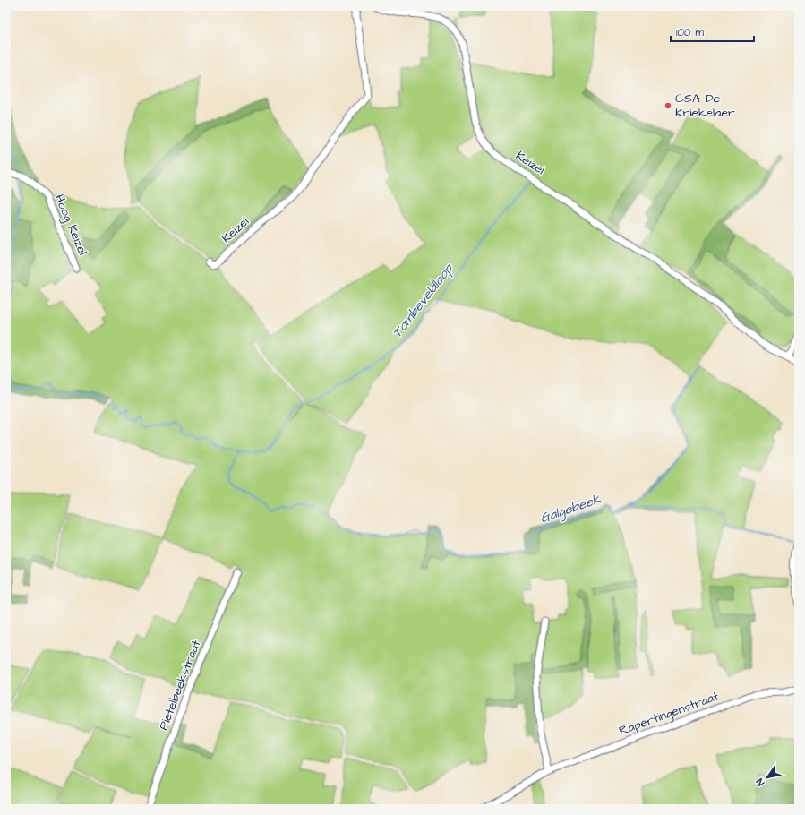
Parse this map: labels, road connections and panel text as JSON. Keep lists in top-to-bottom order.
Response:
{
  "streets": {
    "street": [
      "Keizel",
      "Hoog Keizel",
      "Pietelbeekstraat",
      "Rapertingenstraat"
    ]
  },
  "water": ["Tombeveldloop", "Galgebeek"],
  "places": ["CSA De Kriekelaer"],
  "scale_bar": "100 m",
  "north": "bottom left"
}
